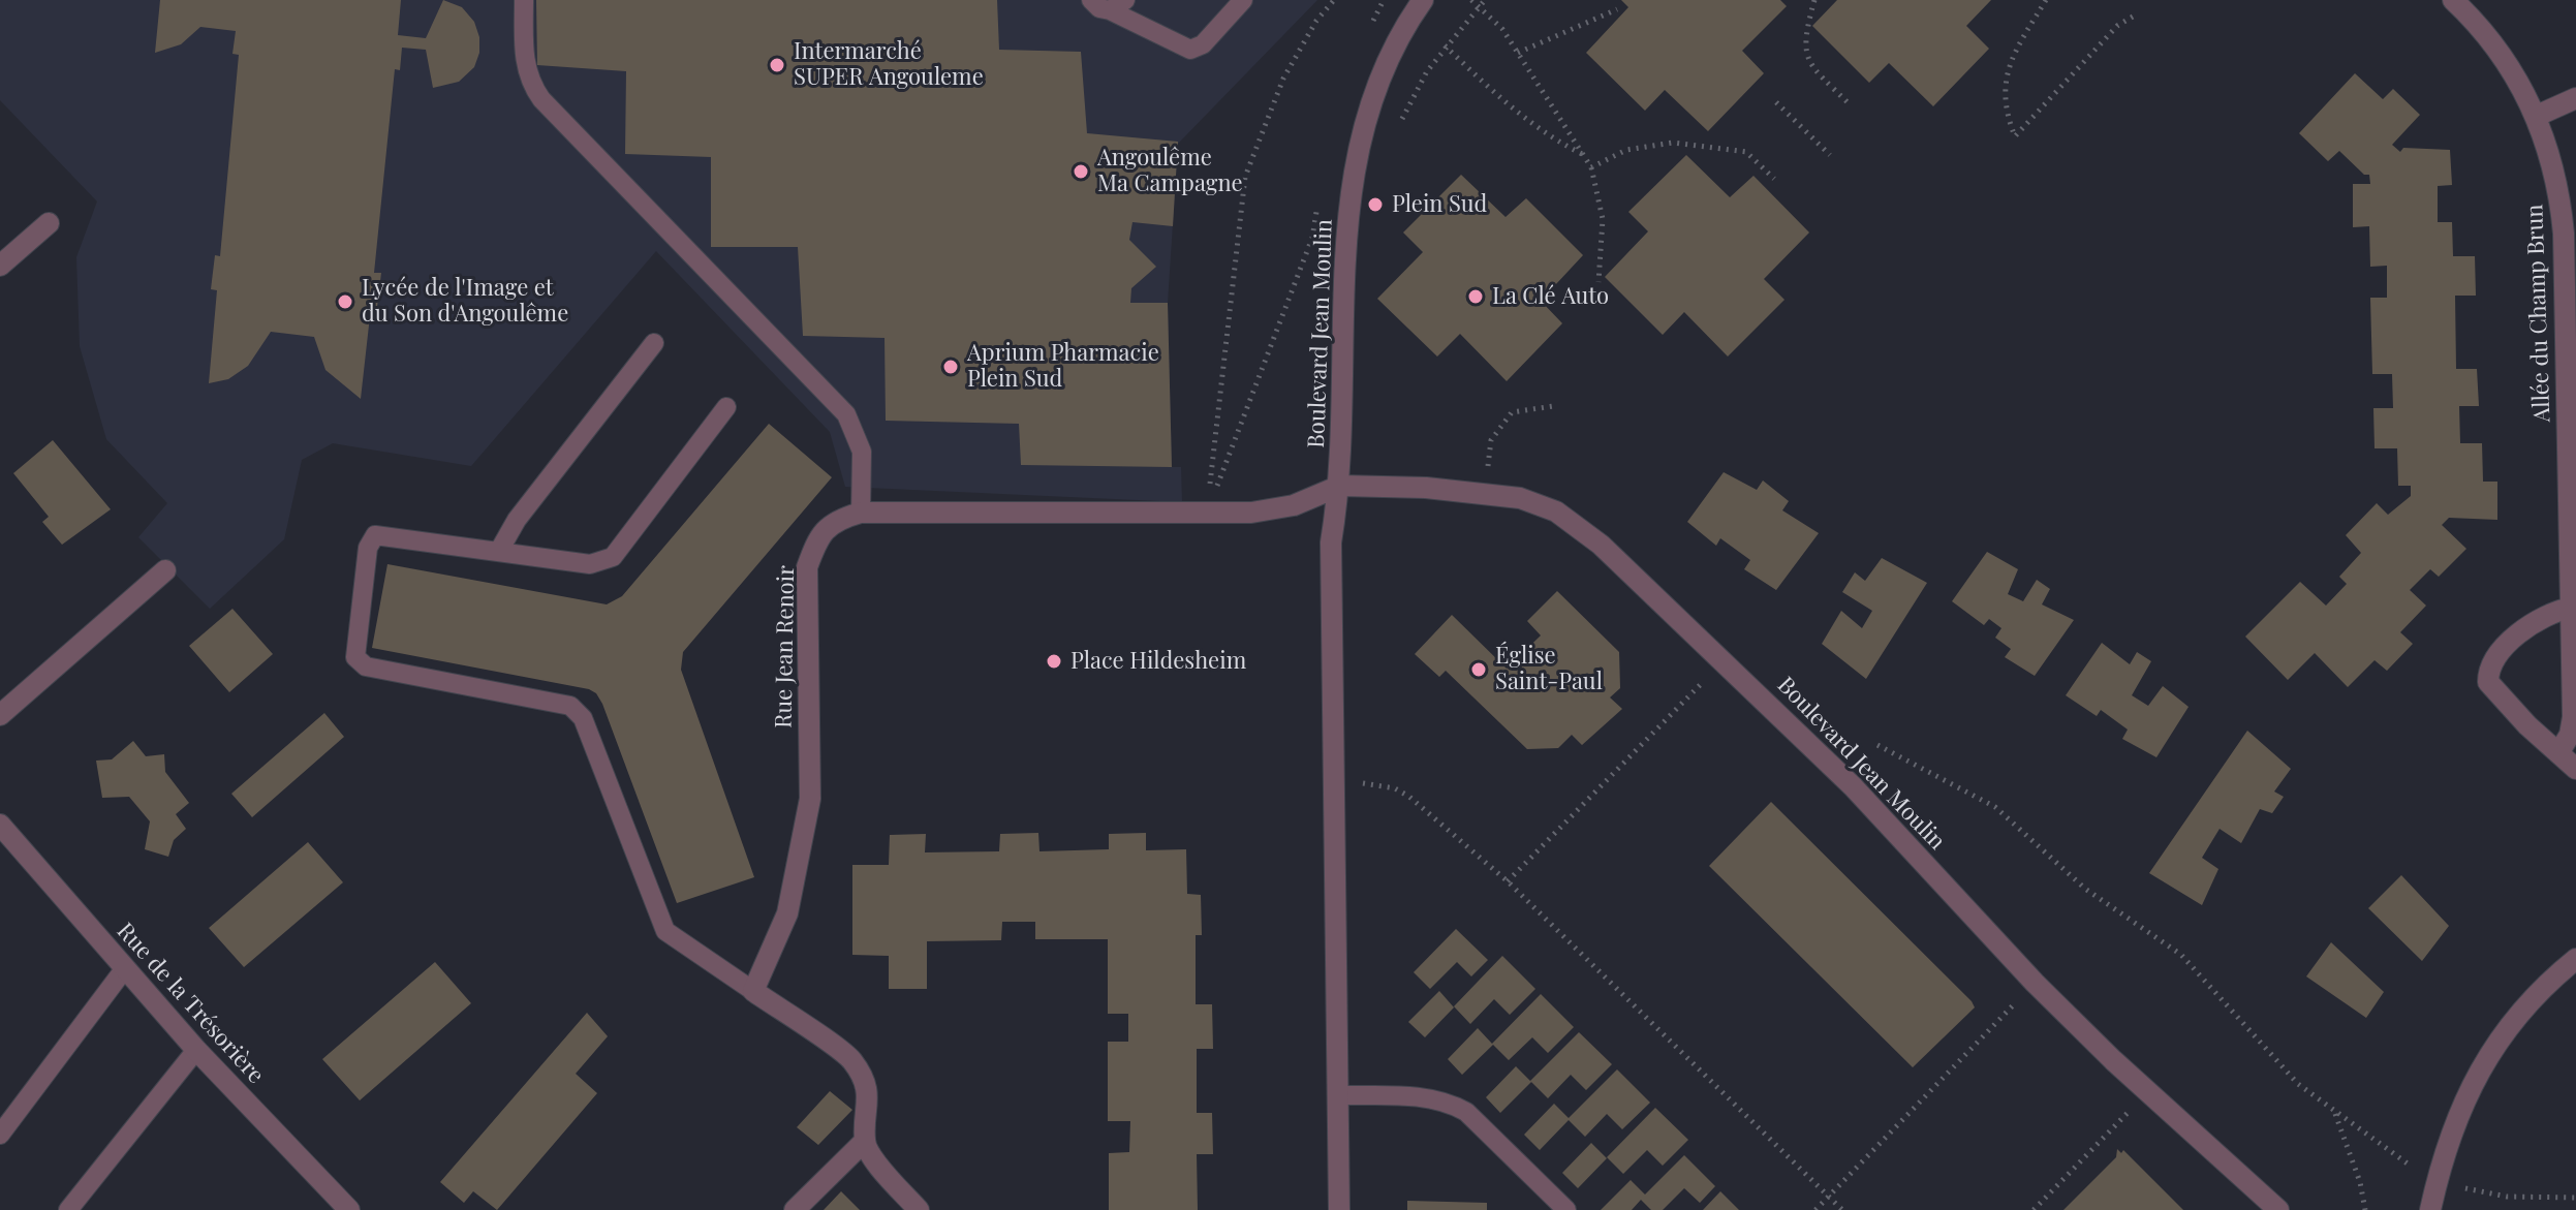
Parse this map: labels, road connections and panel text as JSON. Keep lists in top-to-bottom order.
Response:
{
  "streets": {
    "street": [
      "Allée du Champ Brun",
      "Boulevard Jean Moulin",
      "Rue Jean Renoir",
      "Rue de la Trésorière"
    ]
  },
  "crossings": [
    ["Boulevard Jean Moulin", "Rue Jean Renoir"]
  ],
  "places": [
    "Intermarché SUPER Angouleme",
    "Angoulême Ma Campagne",
    "Plein Sud",
    "La Clé Auto",
    "Lycée de l'Image et du Son d'Angoulême",
    "Aprium Pharmacie Plein Sud",
    "Place Hildesheim",
    "Église Saint-Paul"
  ]
}
